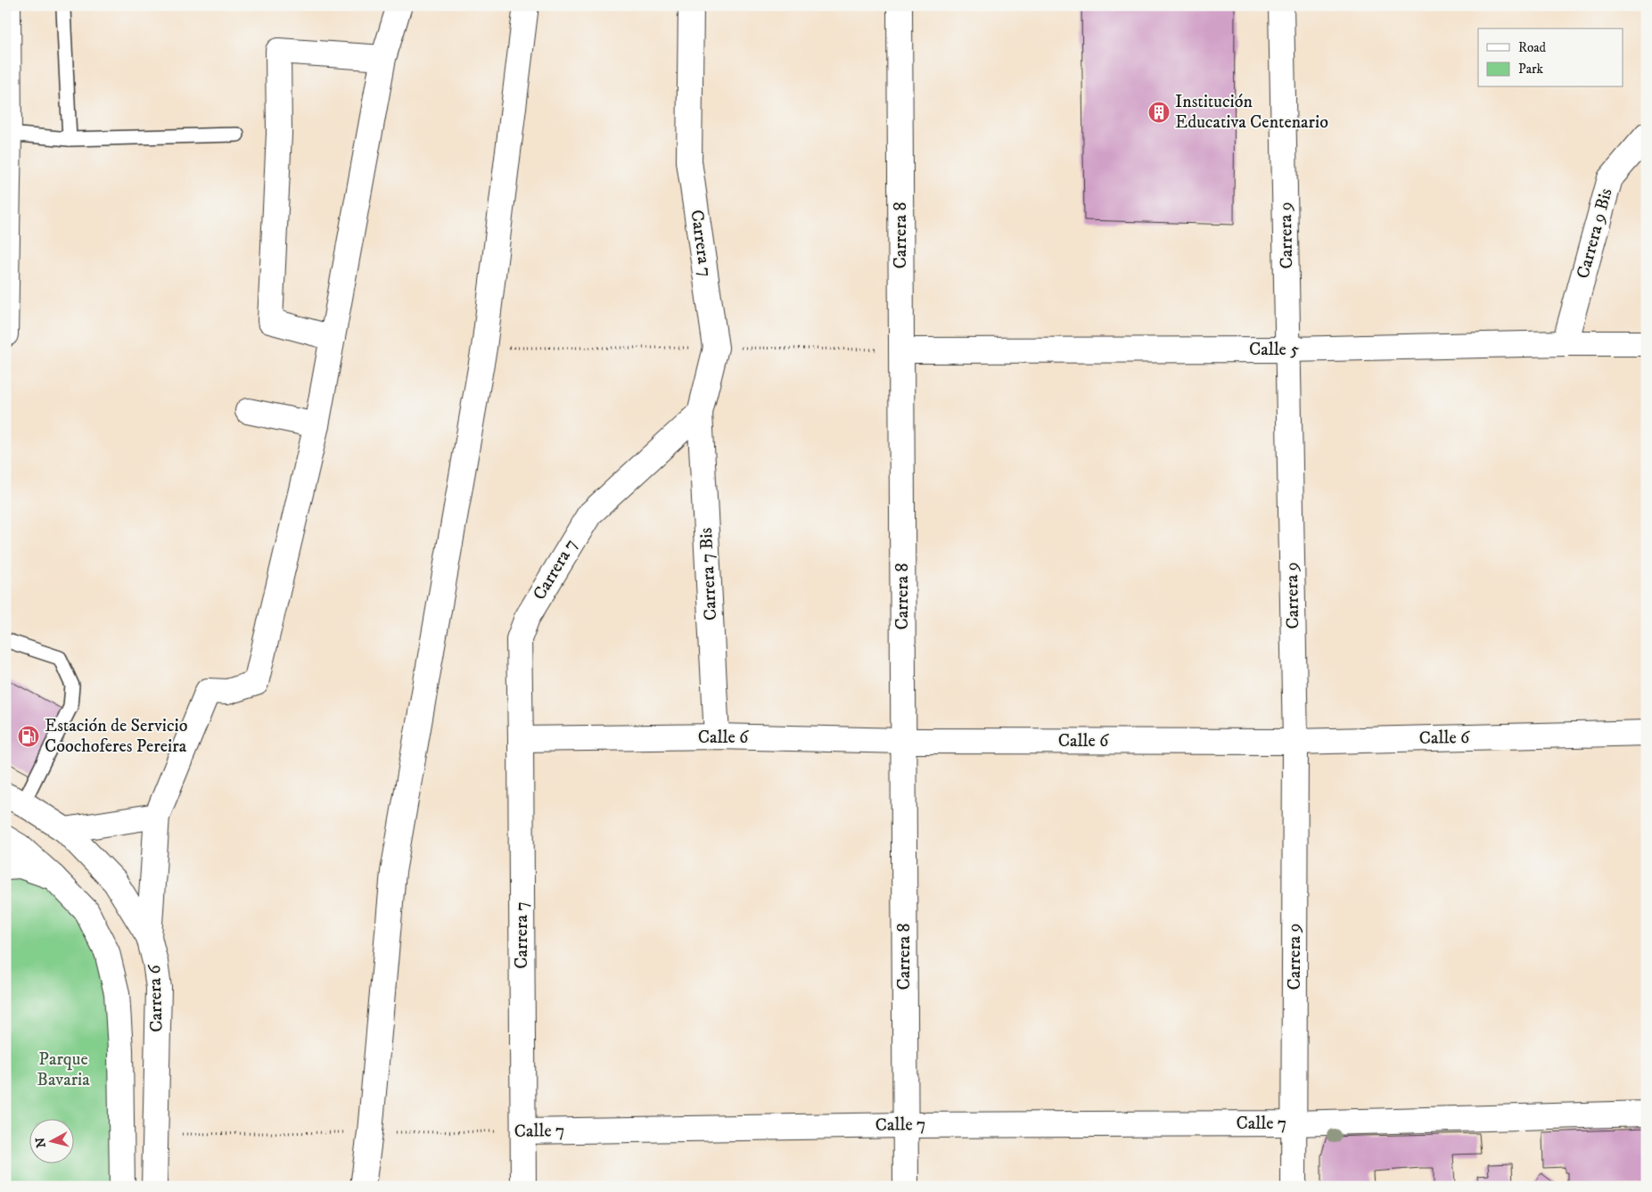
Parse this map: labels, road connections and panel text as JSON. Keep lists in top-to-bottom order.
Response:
{
  "streets": {
    "street": [
      "Carrera 9 Bis",
      "Carrera 8",
      "Carrera 9",
      "Carrera 7",
      "Calle 5",
      "Carrera 7 Bis",
      "Calle 6",
      "Carrera 6",
      "Calle 7"
    ]
  },
  "crossings": [
    ["Carrera 9 Bis", "Calle 5"],
    ["Carrera 8", "Calle 5"],
    ["Carrera 8", "Calle 6"],
    ["Carrera 8", "Calle 7"],
    ["Carrera 9", "Calle 5"],
    ["Carrera 9", "Calle 6"],
    ["Carrera 9", "Calle 7"],
    ["Carrera 7", "Carrera 7 Bis"],
    ["Carrera 7", "Calle 6"],
    ["Carrera 7", "Calle 7"],
    ["Carrera 7 Bis", "Calle 6"],
    ["Carrera 6", "Calle 7"]
  ],
  "parks": ["Parque Bavaria"],
  "places": {
    "building": ["Institución Educativa Centenario"],
    "fuel station": ["Estación de Servicio Coochoferes Pereira"]
  },
  "legend": ["Road", "Park"],
  "north": "left"
}
